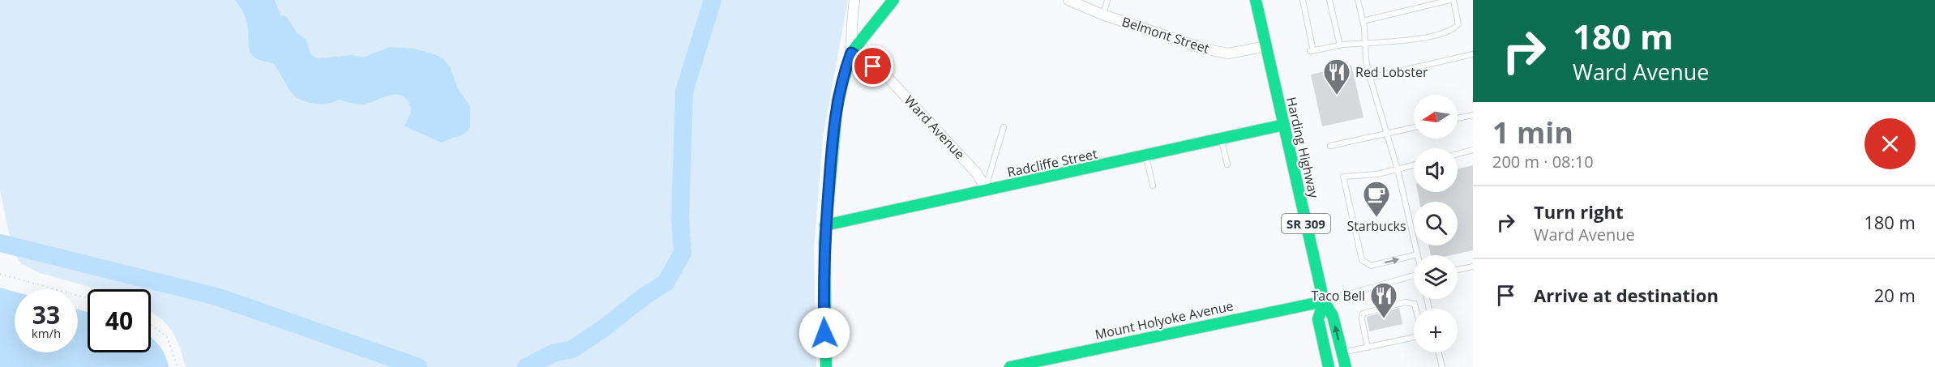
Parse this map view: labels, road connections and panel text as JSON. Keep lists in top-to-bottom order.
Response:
{
  "streets": {
    "street": [
      "Belmont Street",
      "Ward Avenue",
      "Harding Highway",
      "Radcliffe Street",
      "SR 309",
      "Mount Holyoke Avenue"
    ]
  },
  "crossings": [
    ["Belmont Street", "Harding Highway"],
    ["Ward Avenue", "Radcliffe Street"],
    ["Harding Highway", "Radcliffe Street"],
    ["Harding Highway", "Mount Holyoke Avenue"]
  ],
  "places": {
    "restaurant": ["Red Lobster", "Taco Bell"],
    "cafe": ["Starbucks"]
  },
  "north": "left",
  "page": {
    "turn": ["180 m", "Ward Avenue"],
    "map_buttons": "+",
    "heading": ["1 min", "200 m · 08:10"],
    "list": [
      {
        "name": "Turn right",
        "note": "Ward Avenue",
        "value": "180 m"
      },
      {
        "name": "Arrive at destination",
        "value": "20 m"
      }
    ],
    "speed": "33 km/h",
    "limit": "40"
  }
}
